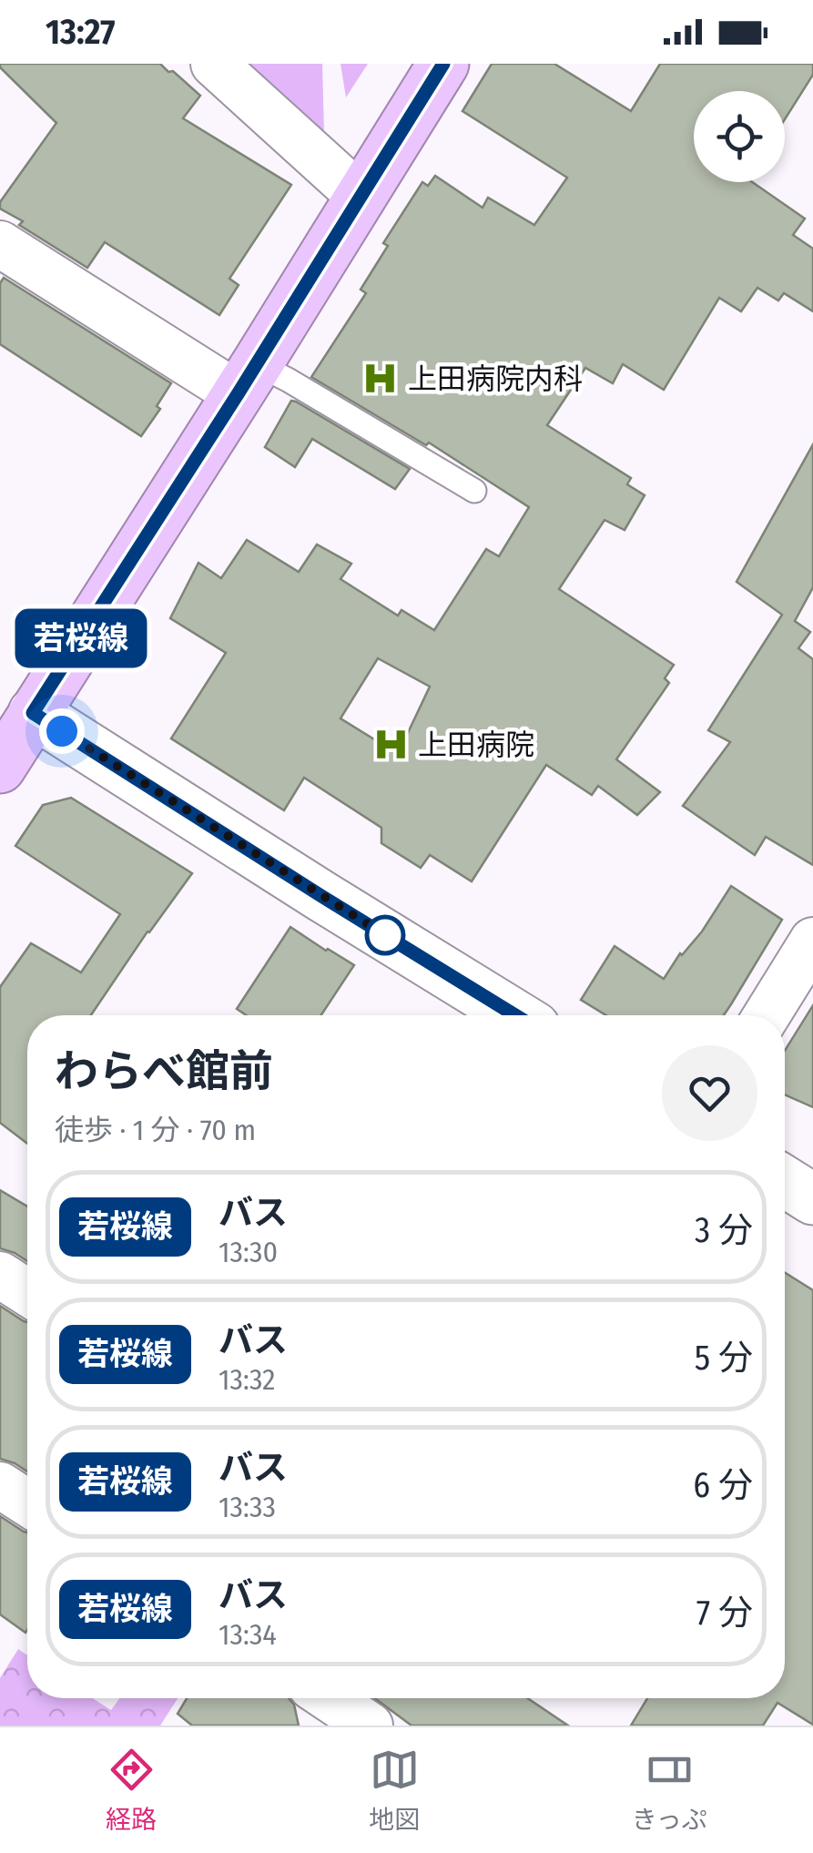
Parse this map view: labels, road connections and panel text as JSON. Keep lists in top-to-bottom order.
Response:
{
  "places": {
    "hospital": ["上田病院内科", "上田病院"]
  },
  "lines": ["bus line 若桜線"],
  "page": {
    "status": "13:27",
    "on_map": "若桜線",
    "heading": ["わらべ館前", "徒歩 · 1 分 · 70 m"],
    "list": [
      {
        "mark": "若桜線",
        "name": "バス",
        "note": "13:30",
        "value": "3 分"
      },
      {
        "mark": "若桜線",
        "name": "バス",
        "note": "13:32",
        "value": "5 分"
      },
      {
        "mark": "若桜線",
        "name": "バス",
        "note": "13:33",
        "value": "6 分"
      },
      {
        "mark": "若桜線",
        "name": "バス",
        "note": "13:34",
        "value": "7 分"
      }
    ],
    "tabs": ["経路", "地図", "きっぷ"]
  }
}
